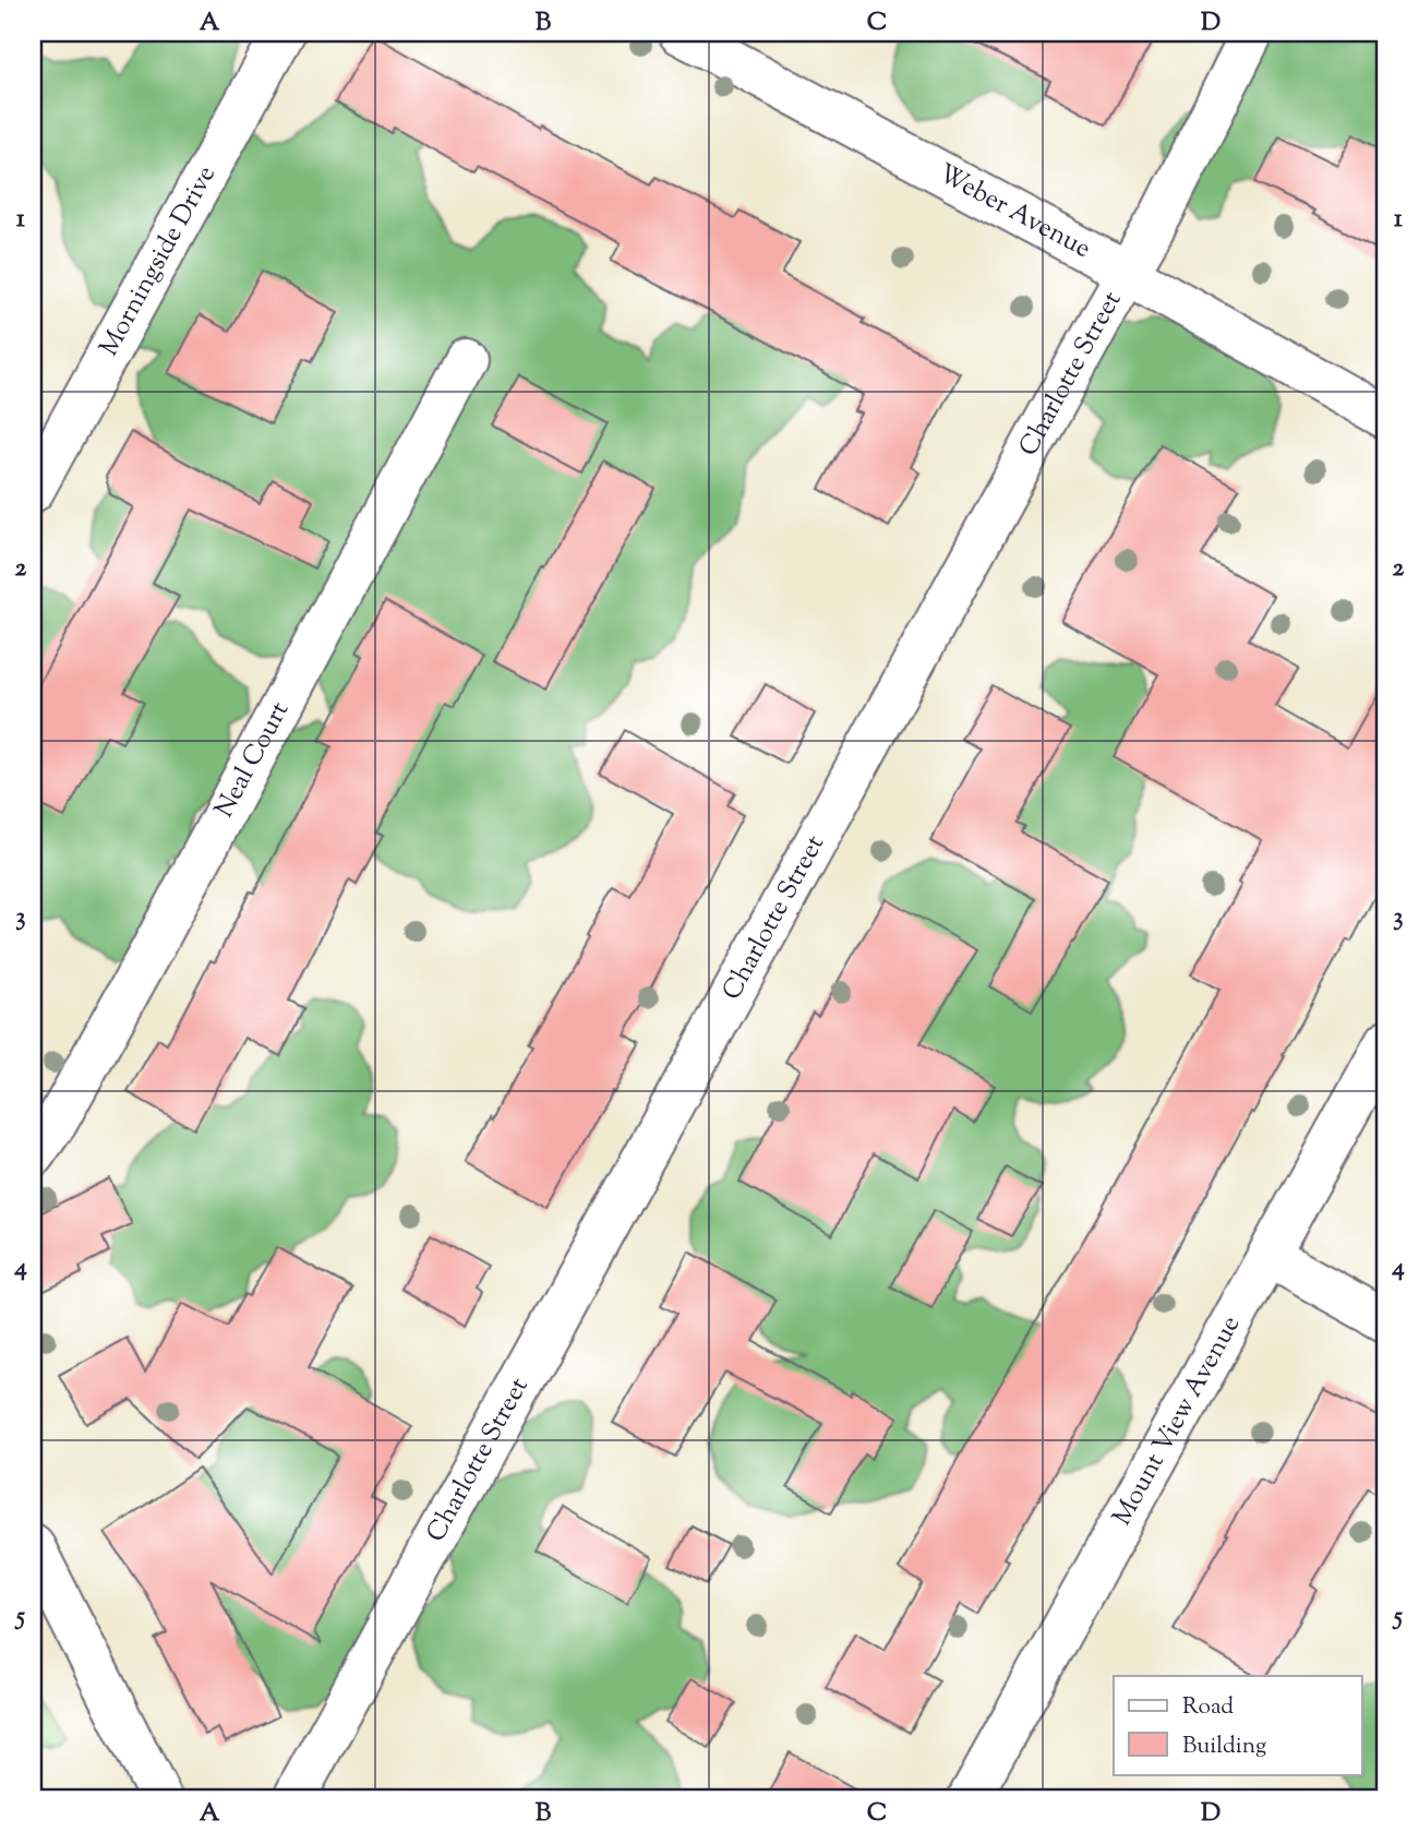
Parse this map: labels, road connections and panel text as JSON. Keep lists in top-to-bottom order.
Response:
{
  "streets": {
    "street": [
      "Weber Avenue",
      "Morningside Drive",
      "Charlotte Street",
      "Neal Court",
      "Mount View Avenue"
    ]
  },
  "crossings": [
    ["Weber Avenue", "Charlotte Street"]
  ],
  "legend": ["Road", "Building"],
  "grid": {
    "columns": [
      "A",
      "B",
      "C",
      "D"
    ],
    "rows": [
      "1",
      "2",
      "3",
      "4",
      "5"
    ]
  }
}
